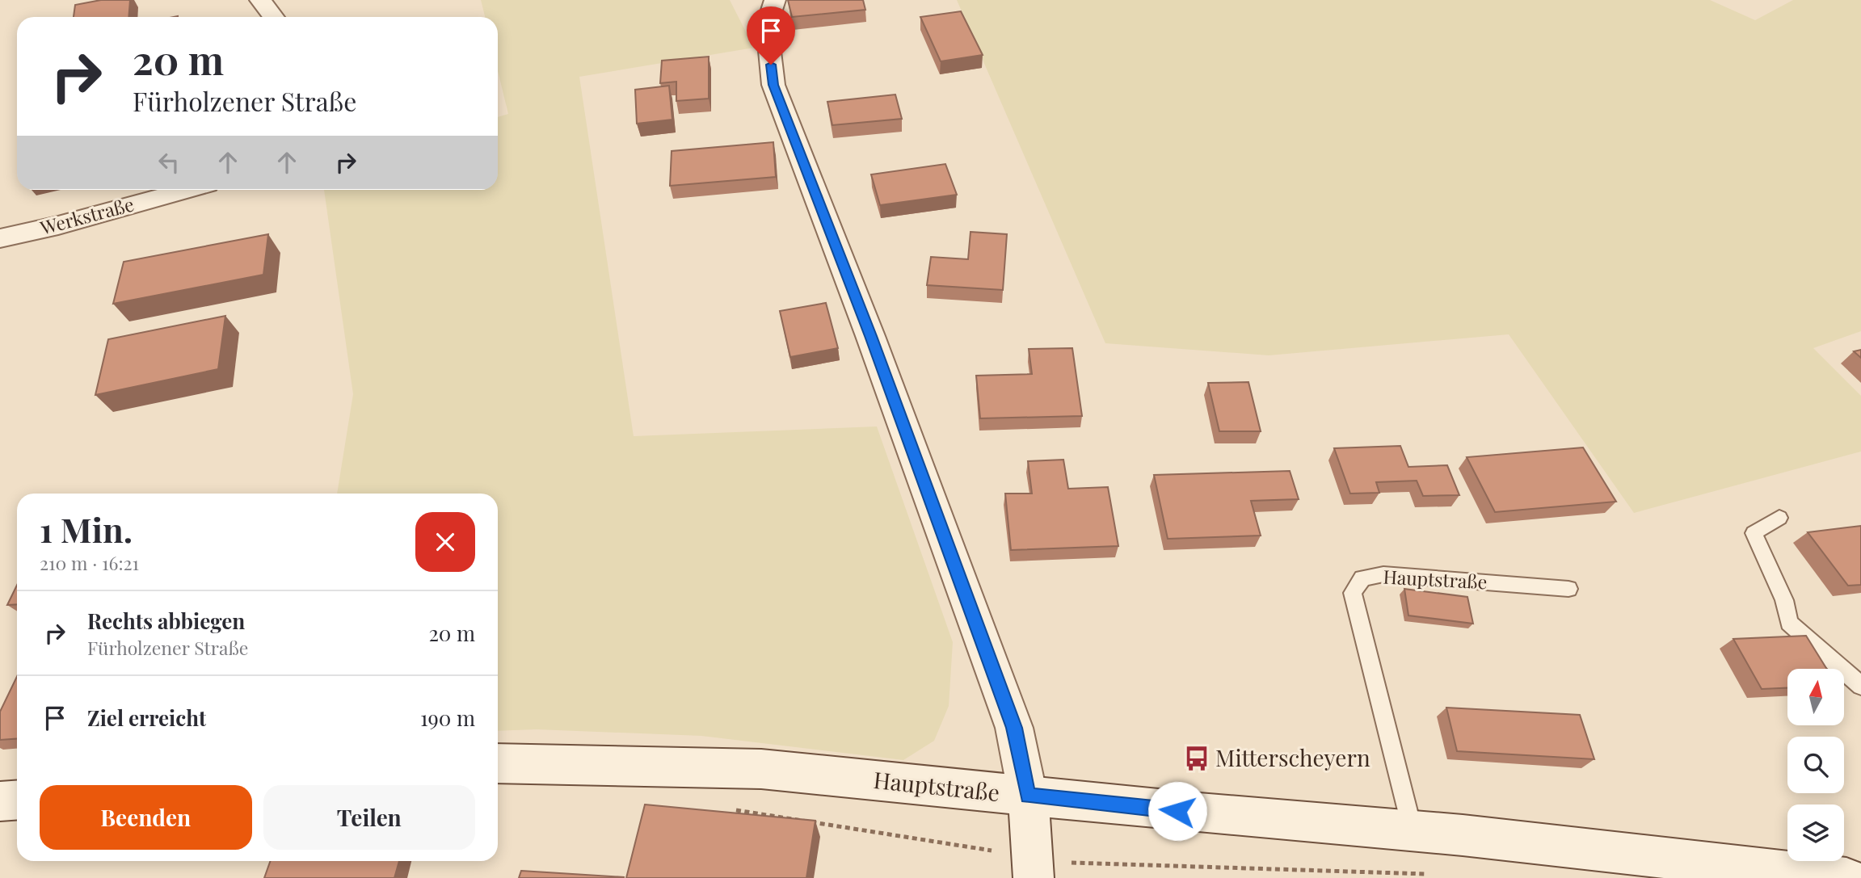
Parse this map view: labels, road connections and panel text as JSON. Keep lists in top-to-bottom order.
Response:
{
  "streets": {
    "street": ["Werkstraße", "Hauptstraße"]
  },
  "places": {
    "bus stop": ["Mitterscheyern"]
  },
  "north": "top",
  "page": {
    "turn": ["20 m", "Fürholzener Straße"],
    "heading": ["1 Min.", "210 m · 16:21"],
    "list": [
      {
        "name": "Rechts abbiegen",
        "note": "Fürholzener Straße",
        "value": "20 m"
      },
      {
        "name": "Ziel erreicht",
        "value": "190 m"
      }
    ],
    "buttons": ["Beenden", "Teilen"]
  }
}
